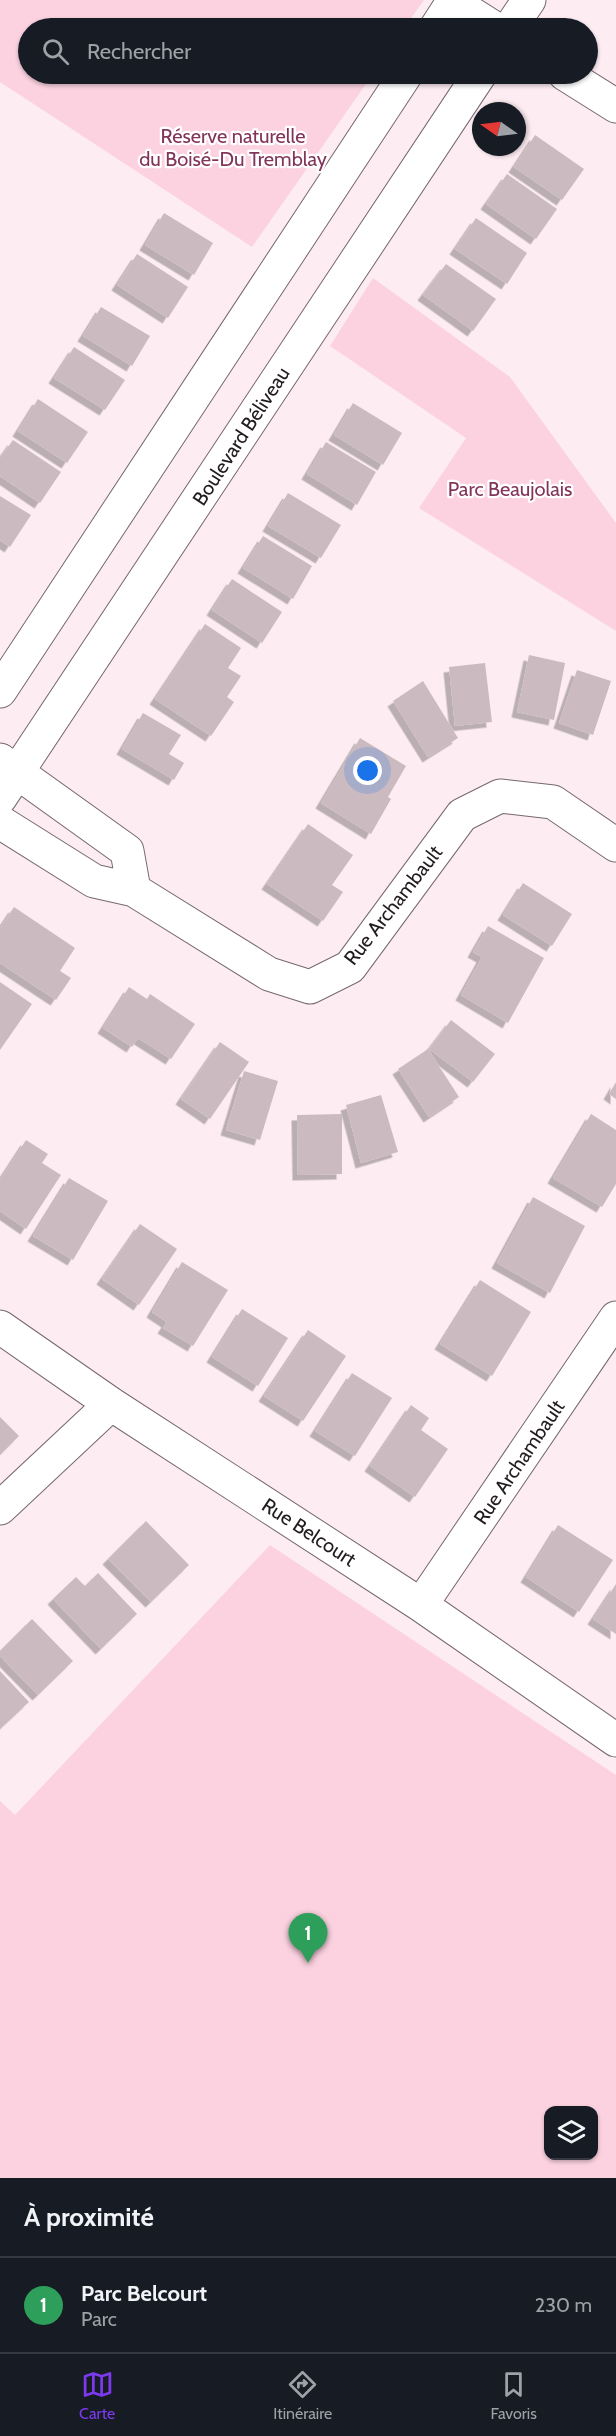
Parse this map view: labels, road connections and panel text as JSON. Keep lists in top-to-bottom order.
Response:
{
  "streets": {
    "street": ["Boulevard Béliveau", "Rue Archambault", "Rue Belcourt"]
  },
  "crossings": [
    ["Rue Archambault", "Rue Belcourt"]
  ],
  "parks": ["Réserve naturelle du Boisé-Du Tremblay", "Parc Beaujolais"],
  "north": "left",
  "page": {
    "search": "Rechercher",
    "pins": "1",
    "heading": "À proximité",
    "list": [
      {
        "mark": "1",
        "name": "Parc Belcourt",
        "note": "Parc",
        "value": "230 m"
      }
    ],
    "nav": ["Carte", "Itinéraire", "Favoris"]
  }
}
